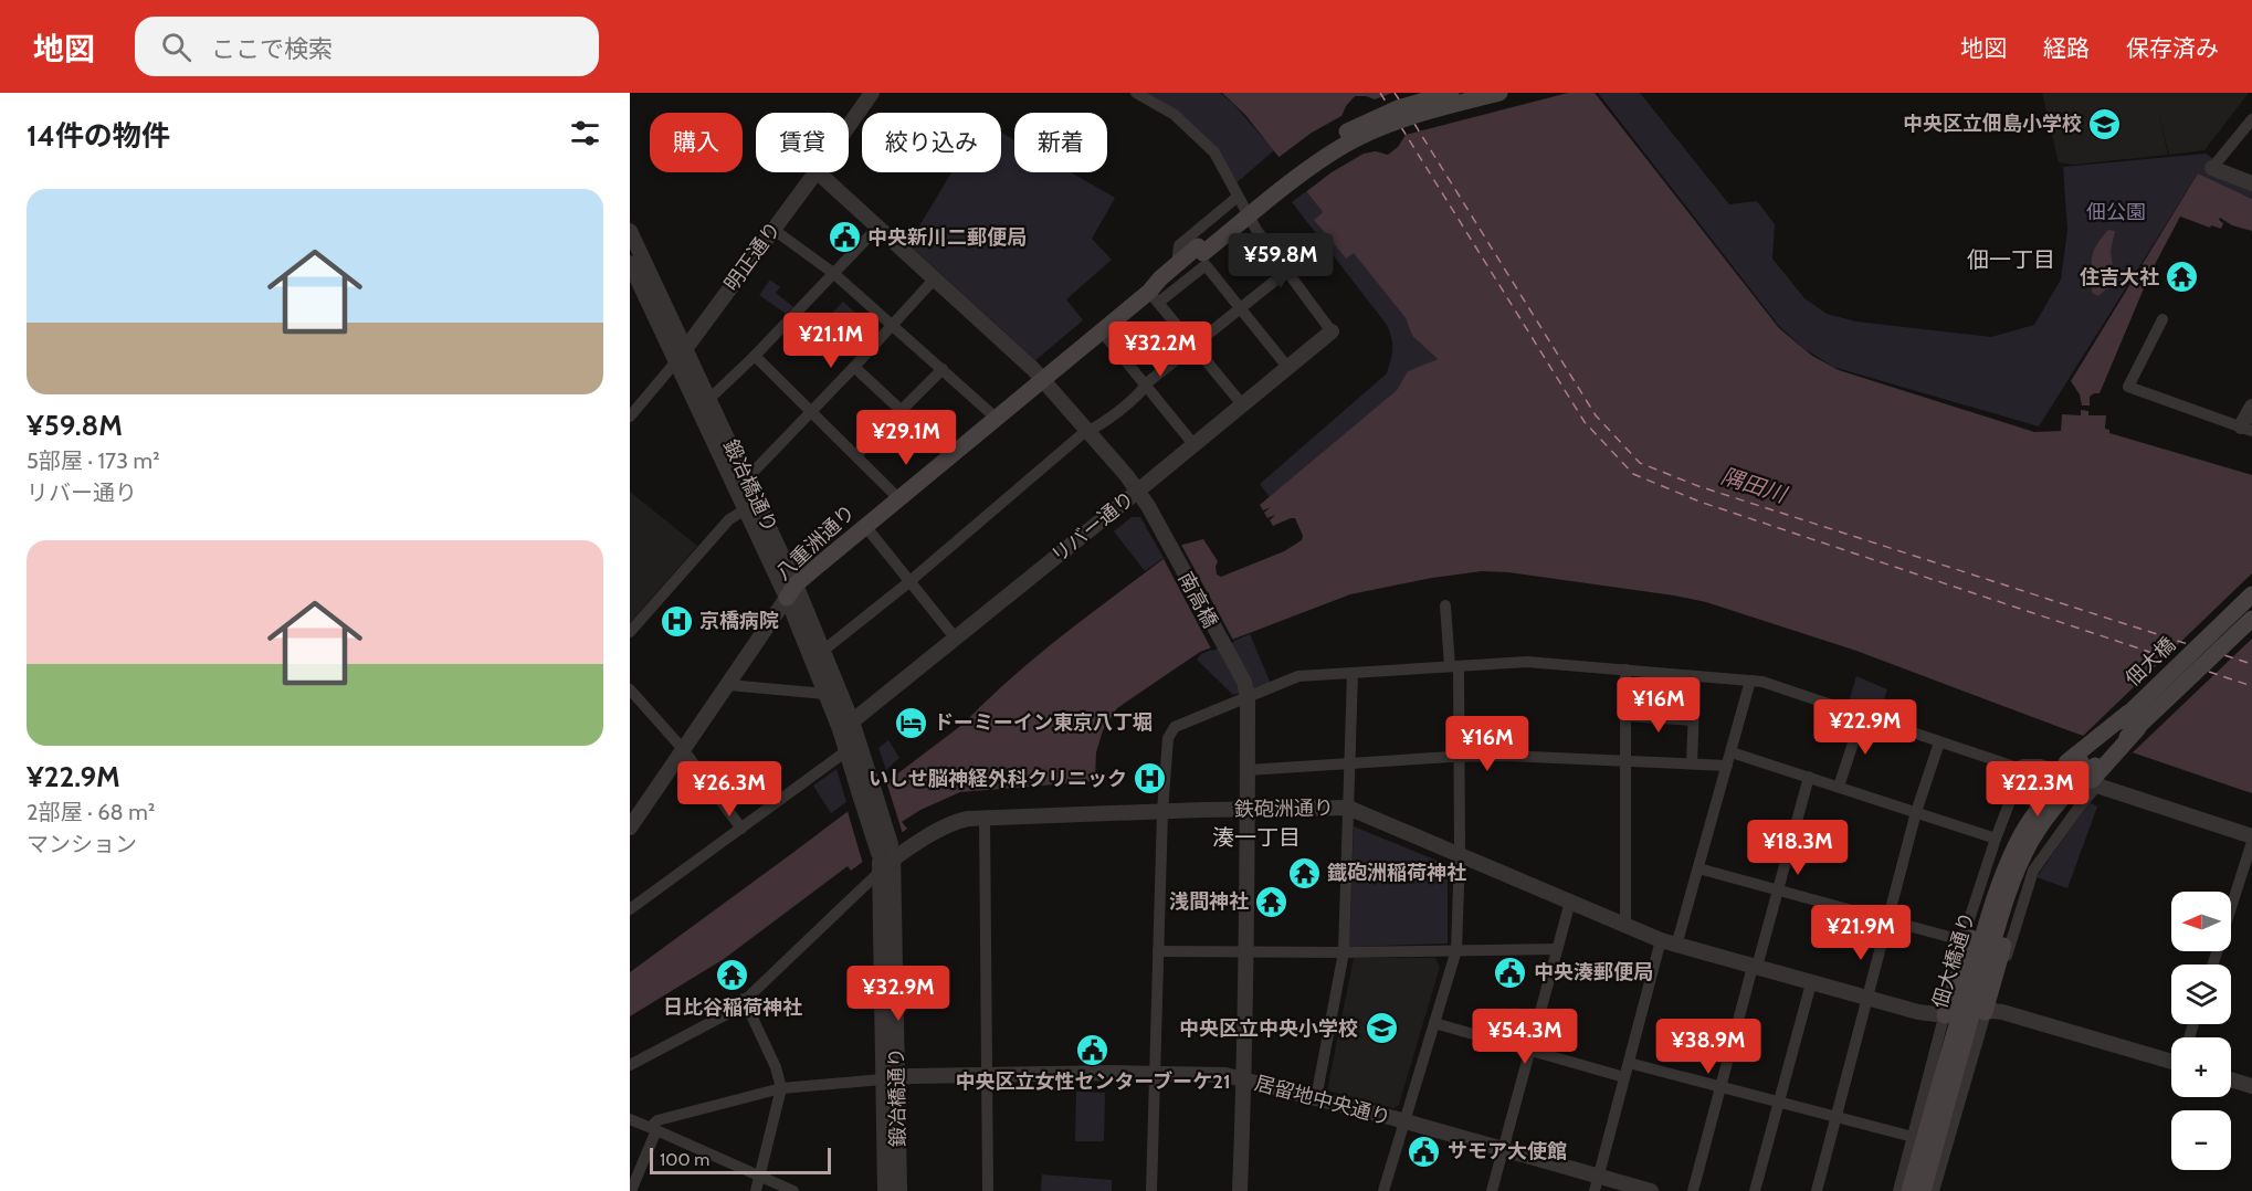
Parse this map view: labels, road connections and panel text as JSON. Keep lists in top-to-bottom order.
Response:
{
  "streets": {
    "main road": ["八重洲通り", "佃大橋", "佃大橋通り"],
    "street": [
      "明正通り",
      "鍛冶橋通り",
      "リバー通り",
      "南高橋",
      "鉄砲洲通り",
      "居留地中央通り"
    ]
  },
  "crossings": [
    ["明正通り", "鍛冶橋通り"],
    ["鍛冶橋通り", "リバー通り"],
    ["鍛冶橋通り", "八重洲通り"],
    ["鍛冶橋通り", "鉄砲洲通り"],
    ["鍛冶橋通り", "居留地中央通り"],
    ["リバー通り", "南高橋"],
    ["八重洲通り", "南高橋"],
    ["佃大橋", "佃大橋通り"]
  ],
  "districts": ["佃一丁目", "湊一丁目"],
  "water": ["隅田川"],
  "parks": ["佃公園"],
  "places": {
    "school or university": ["中央区立佃島小学校", "中央区立中央小学校"],
    "public building": [
      "中央新川二郵便局",
      "中央湊郵便局",
      "中央区立女性センターブーケ21",
      "サモア大使館"
    ],
    "temple": [
      "住吉大社",
      "鐡砲洲稲荷神社",
      "浅間神社",
      "日比谷稲荷神社"
    ],
    "hospital": ["京橋病院", "いしせ脳神経外科クリニック"],
    "hotel": ["ドーミーイン東京八丁堀"]
  },
  "scale_bar": "100 m",
  "north": "left",
  "page": {
    "header": "地図",
    "search": "ここで検索",
    "nav": ["地図", "経路", "保存済み"],
    "heading": "14件の物件",
    "chip": [
      "購入",
      "賃貸",
      "絞り込み",
      "新着"
    ],
    "list": [
      {
        "name": "¥59.8M",
        "note": "5部屋 · 173 m² · リバー通り"
      },
      {
        "name": "¥22.9M",
        "note": "2部屋 · 68 m² · マンション"
      }
    ],
    "price": [
      "¥59.8M",
      "¥21.1M",
      "¥32.2M",
      "¥29.1M",
      "¥16M",
      "¥22.9M",
      "¥16M",
      "¥26.3M",
      "¥22.3M",
      "¥18.3M",
      "¥21.9M",
      "¥32.9M",
      "¥54.3M",
      "¥38.9M"
    ],
    "map_buttons": ["+", "−"],
    "scale": "100 m"
  }
}
